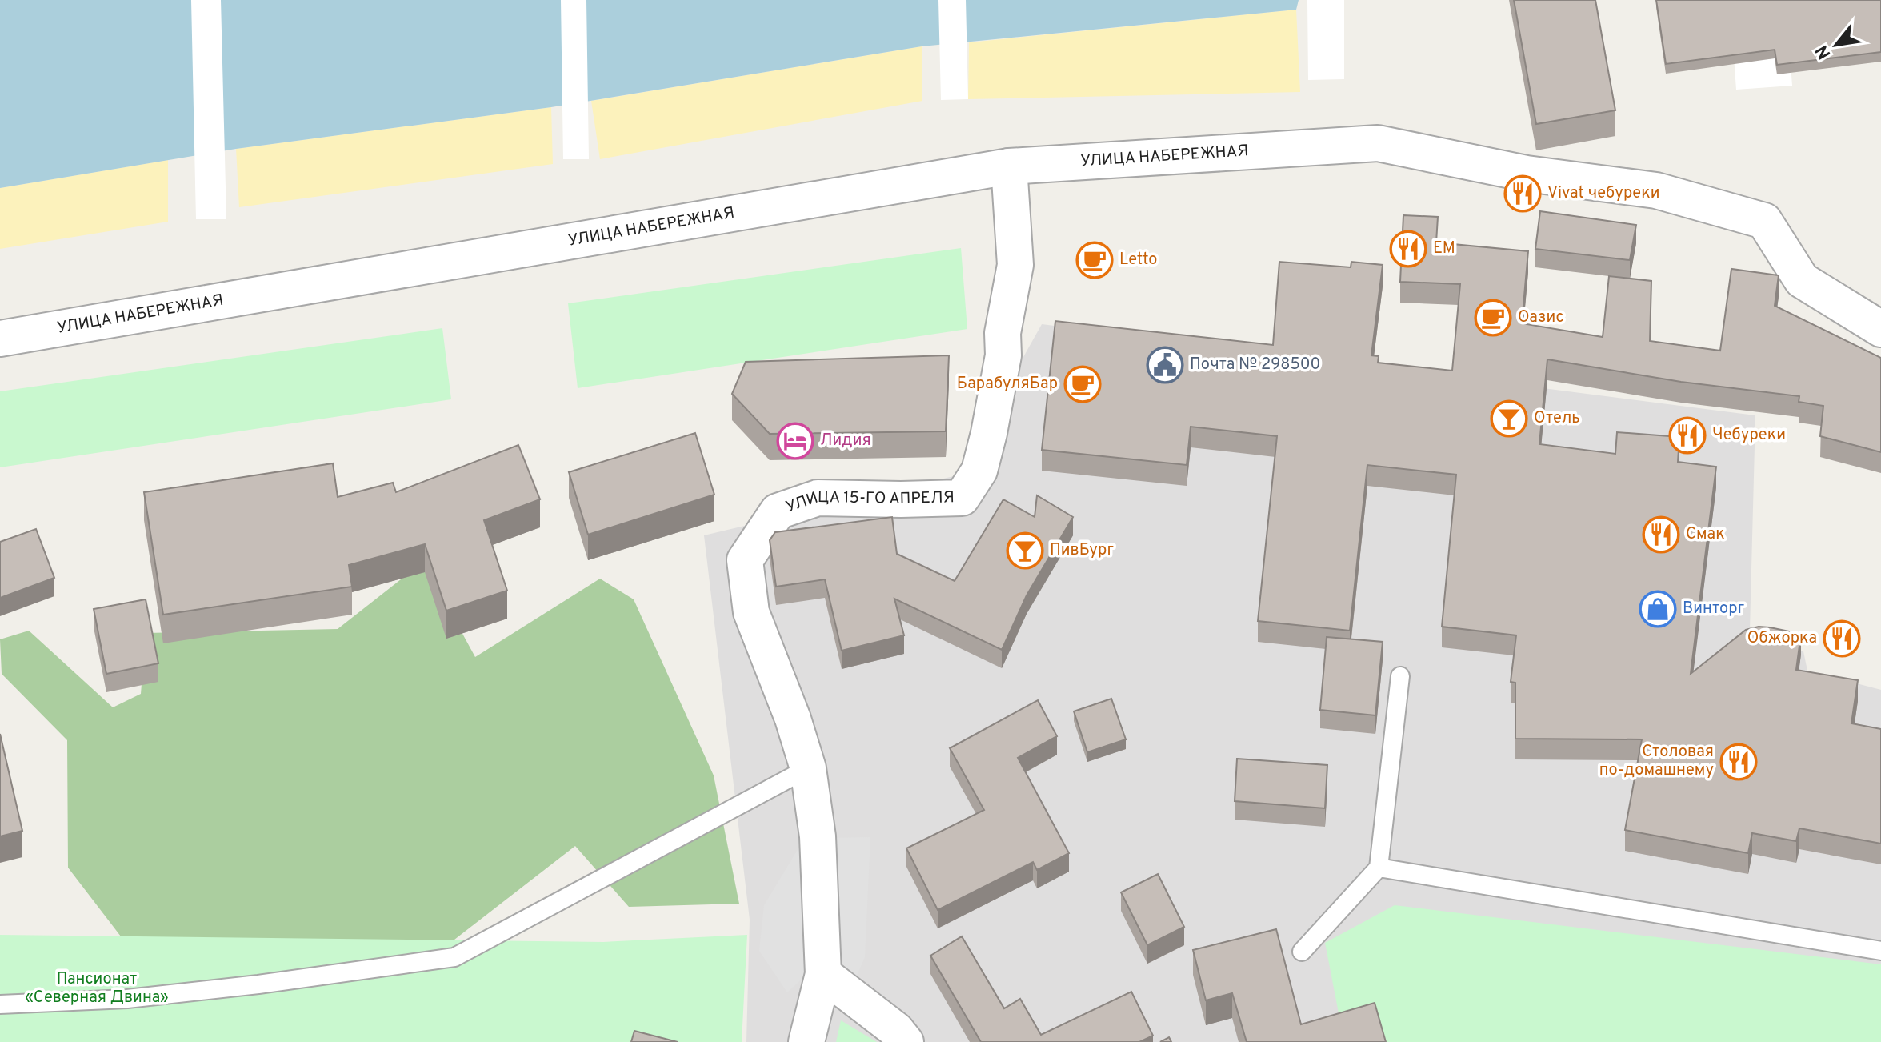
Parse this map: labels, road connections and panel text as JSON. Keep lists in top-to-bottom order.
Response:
{
  "streets": {
    "street": ["УЛИЦА НАБЕРЕЖНАЯ", "УЛИЦА 15-ГО АПРЕЛЯ"]
  },
  "crossings": [
    ["УЛИЦА НАБЕРЕЖНАЯ", "УЛИЦА 15-ГО АПРЕЛЯ"]
  ],
  "parks": ["Пансионат «Северная Двина»"],
  "places": {
    "restaurant": [
      "Vivat чебуреки",
      "ЕМ",
      "Чебуреки",
      "Смак",
      "Обжорка",
      "Столовая по-домашнему"
    ],
    "cafe": ["Letto", "Оазис", "БарабуляБар"],
    "public building": ["Почта № 298500"],
    "bar": ["Отель", "ПивБург"],
    "hotel": ["Лидия"],
    "shop": ["Винторг"]
  },
  "north": "bottom left"
}
